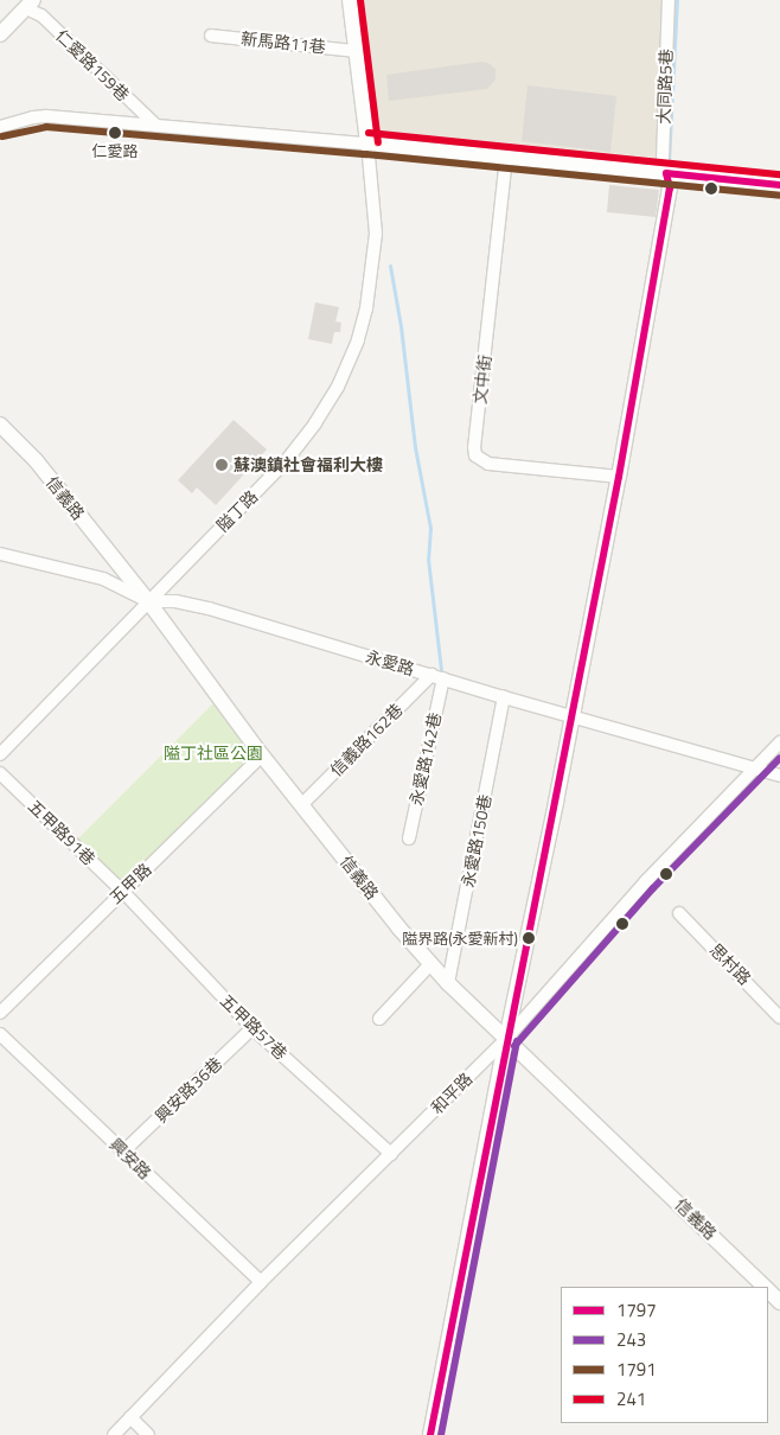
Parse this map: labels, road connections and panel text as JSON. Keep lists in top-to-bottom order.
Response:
{
  "streets": {
    "street": [
      "新馬路11巷",
      "仁愛路159巷",
      "大同路5巷",
      "文中街",
      "信義路",
      "隘丁路",
      "永愛路",
      "信義路162巷",
      "永愛路142巷",
      "五甲路91巷",
      "永愛路150巷",
      "五甲路",
      "思村路",
      "五甲路57巷",
      "興安路36巷",
      "和平路",
      "興安路"
    ]
  },
  "crossings": [
    ["信義路", "隘丁路"],
    ["信義路", "永愛路"],
    ["信義路", "信義路162巷"],
    ["信義路", "永愛路150巷"],
    ["信義路", "五甲路"],
    ["信義路", "和平路"],
    ["隘丁路", "永愛路"],
    ["永愛路", "信義路162巷"],
    ["永愛路", "永愛路142巷"],
    ["永愛路", "永愛路150巷"],
    ["永愛路", "和平路"],
    ["信義路162巷", "永愛路142巷"],
    ["五甲路91巷", "五甲路"],
    ["五甲路91巷", "五甲路57巷"],
    ["五甲路", "五甲路57巷"],
    ["五甲路57巷", "興安路36巷"],
    ["五甲路57巷", "和平路"],
    ["興安路36巷", "興安路"],
    ["和平路", "興安路"]
  ],
  "parks": ["隘丁社區公園"],
  "places": ["仁愛路", "蘇澳鎮社會福利大樓", "隘界路(永愛新村)"],
  "lines": [
    "transit line 241",
    "transit line 1791",
    "transit line 1797",
    "transit line 243"
  ],
  "legend": [
    "1797",
    "243",
    "1791",
    "241"
  ]
}
